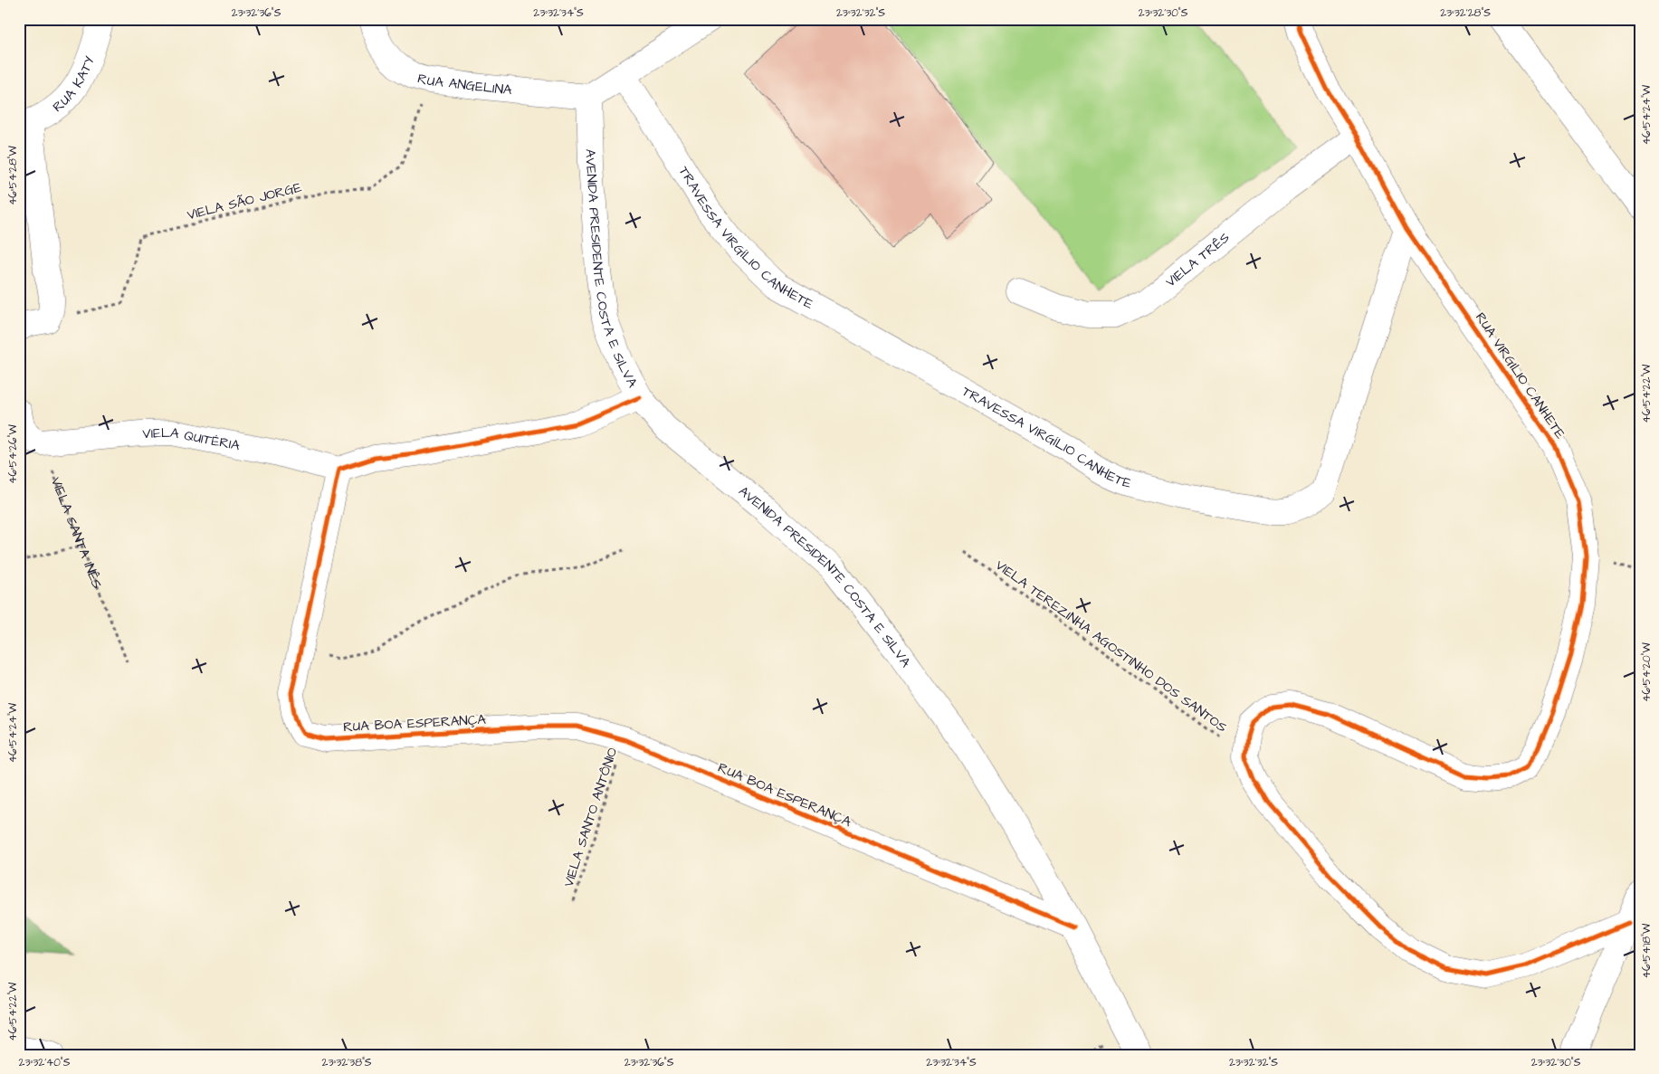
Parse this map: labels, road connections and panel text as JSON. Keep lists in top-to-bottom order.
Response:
{
  "streets": {
    "street": [
      "RUA KATY",
      "RUA ANGELINA",
      "TRAVESSA VIRGÍLIO CANHETE",
      "VIELA TRÊS",
      "AVENIDA PRESIDENTE COSTA E SILVA",
      "RUA VIRGILIO CANHETE",
      "VIELA QUITÉRIA",
      "RUA BOA ESPERANÇA"
    ],
    "path": [
      "VIELA SÃO JORGE",
      "VIELA SANTA INÊS",
      "VIELA TEREZINHA AGOSTINHO DOS SANTOS",
      "VIELA SANTO ANTÔNIO"
    ]
  },
  "crossings": [
    ["RUA ANGELINA", "VIELA SÃO JORGE"],
    ["RUA ANGELINA", "AVENIDA PRESIDENTE COSTA E SILVA"],
    ["TRAVESSA VIRGÍLIO CANHETE", "RUA VIRGILIO CANHETE"],
    ["VIELA TRÊS", "RUA VIRGILIO CANHETE"],
    ["AVENIDA PRESIDENTE COSTA E SILVA", "RUA BOA ESPERANÇA"],
    ["RUA VIRGILIO CANHETE", "VIELA TEREZINHA AGOSTINHO DOS SANTOS"],
    ["VIELA QUITÉRIA", "VIELA SANTA INÊS"],
    ["VIELA QUITÉRIA", "RUA BOA ESPERANÇA"],
    ["RUA BOA ESPERANÇA", "VIELA SANTO ANTÔNIO"]
  ],
  "coordinates": [
    "23°32'36\"S",
    "23°32'34\"S",
    "23°32'32\"S",
    "23°32'30\"S",
    "23°32'28\"S",
    "46°54'24\"W",
    "46°54'28\"W",
    "46°54'22\"W",
    "46°54'26\"W",
    "46°54'20\"W",
    "46°54'18\"W",
    "23°32'40\"S",
    "23°32'38\"S"
  ]
}
